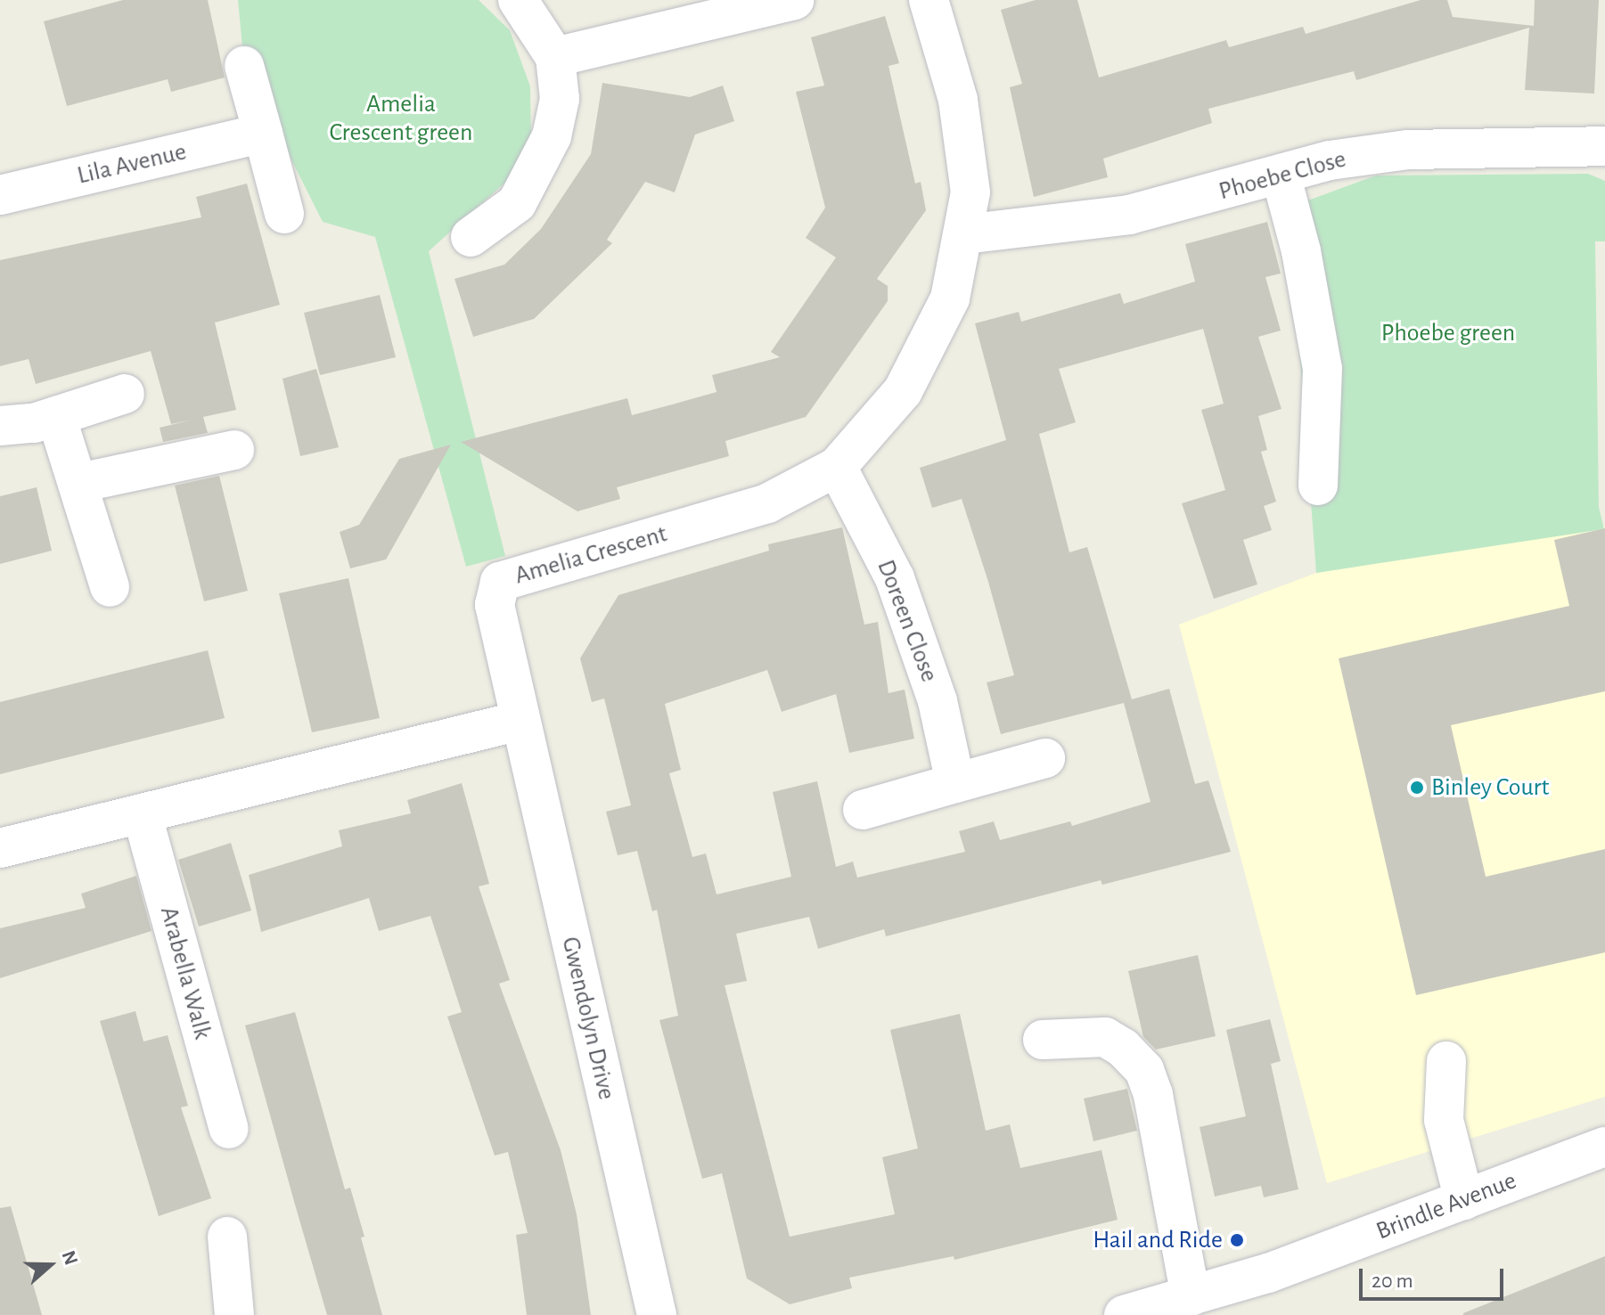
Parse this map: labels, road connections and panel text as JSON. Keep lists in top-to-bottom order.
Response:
{
  "streets": {
    "street": [
      "Lila Avenue",
      "Phoebe Close",
      "Amelia Crescent",
      "Doreen Close",
      "Arabella Walk",
      "Gwendolyn Drive",
      "Brindle Avenue"
    ]
  },
  "crossings": [
    ["Phoebe Close", "Amelia Crescent"],
    ["Amelia Crescent", "Doreen Close"],
    ["Amelia Crescent", "Gwendolyn Drive"]
  ],
  "parks": ["Amelia Crescent green", "Phoebe green"],
  "places": ["Binley Court", "Hail and Ride"],
  "scale_bar": "20 m",
  "north": "right"
}
